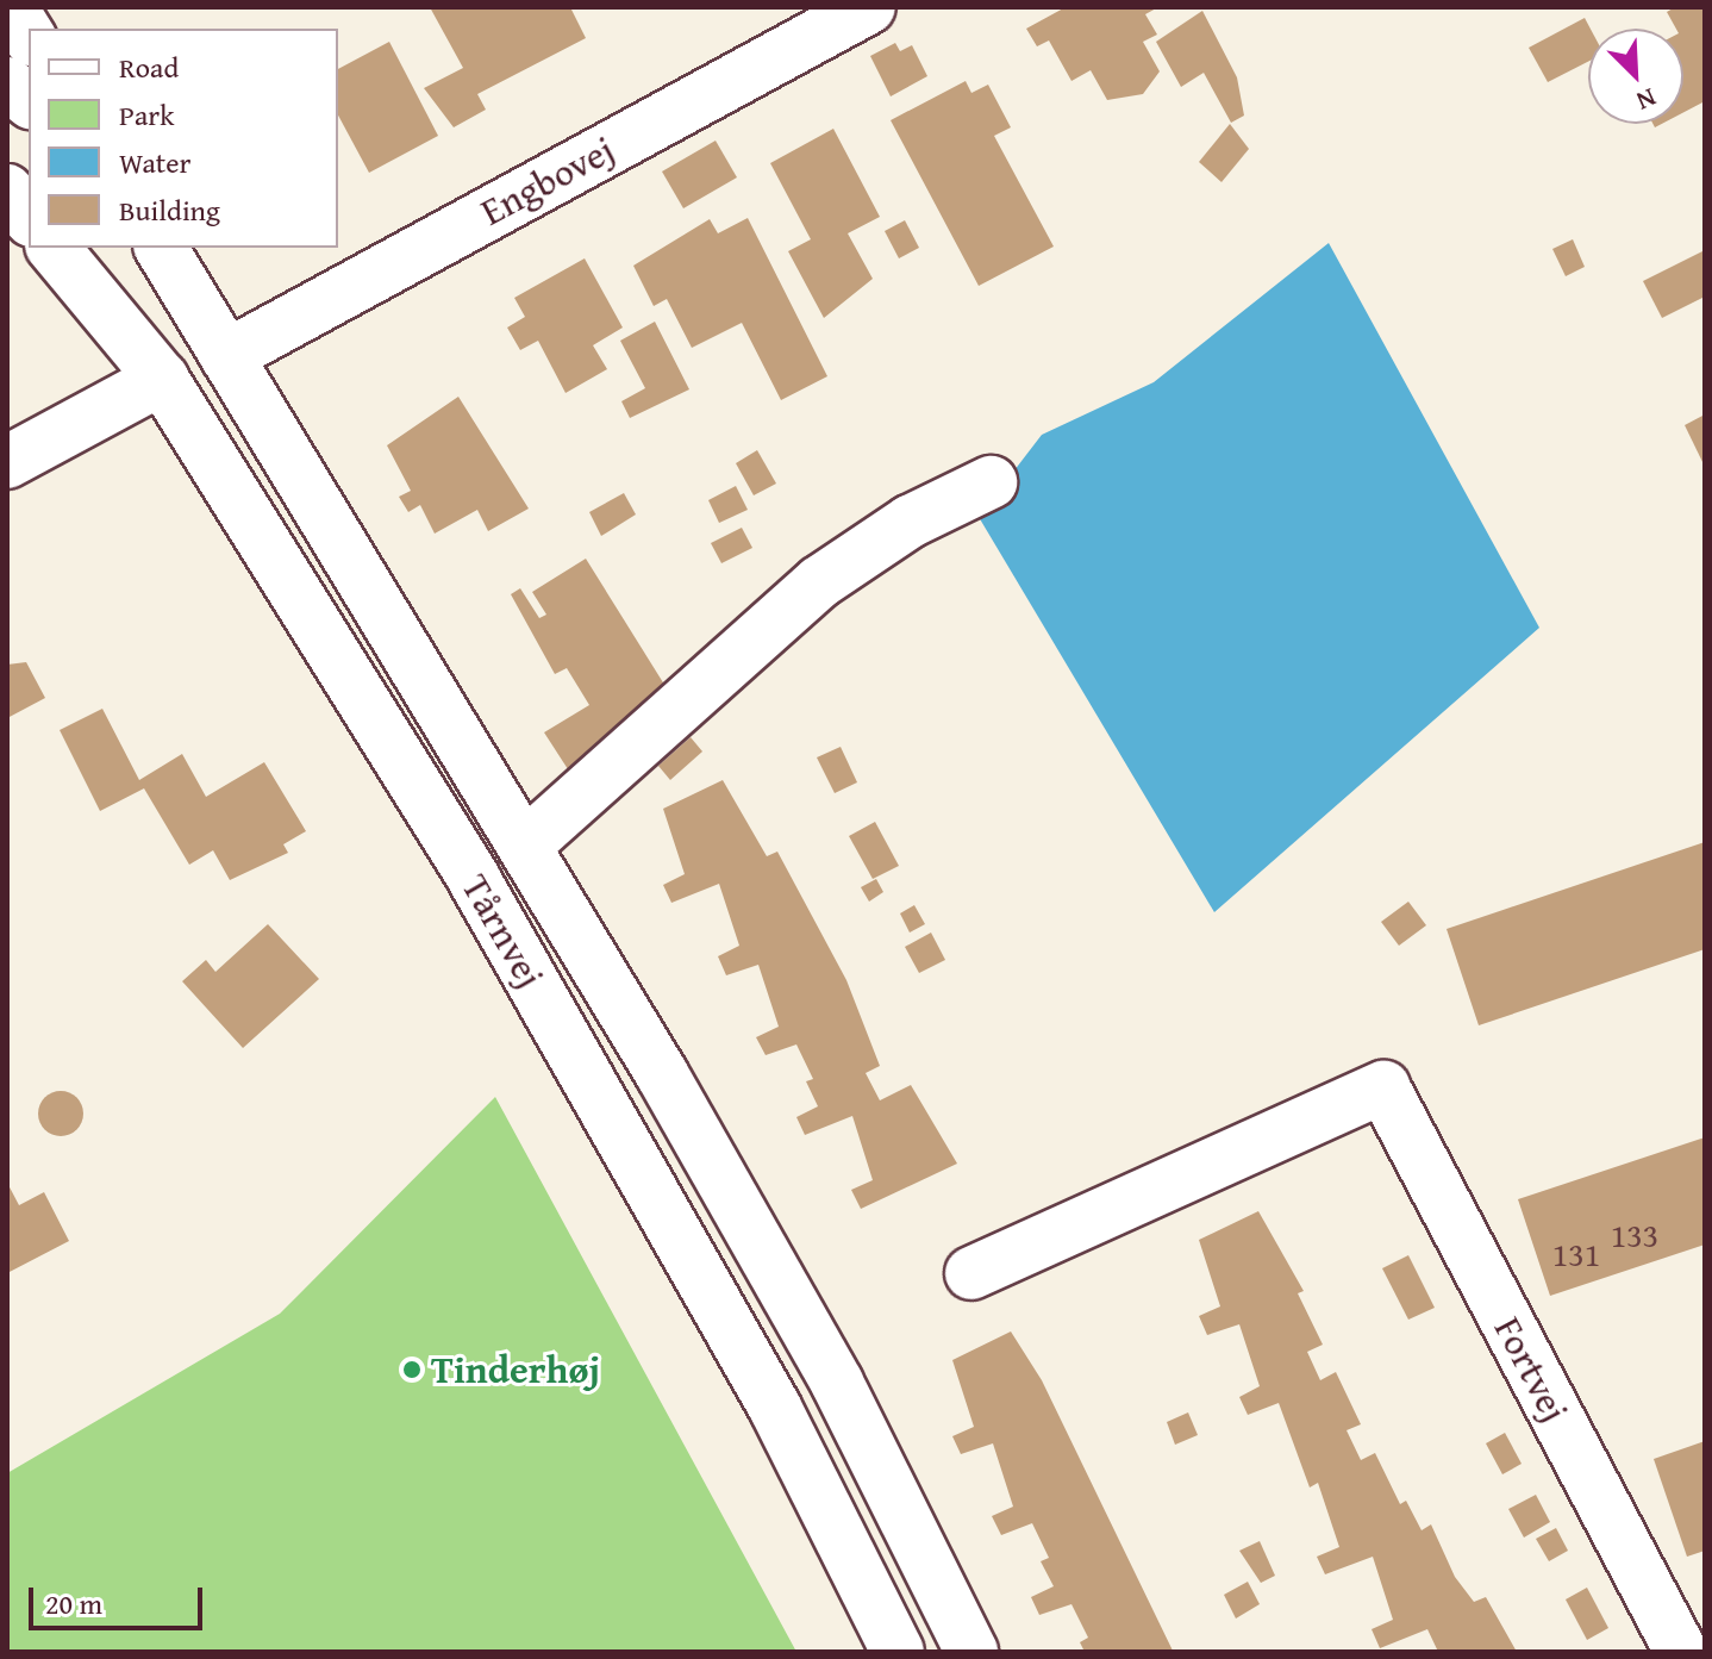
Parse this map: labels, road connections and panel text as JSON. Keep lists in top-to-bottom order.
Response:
{
  "streets": {
    "street": ["Engbovej", "Tårnvej", "Fortvej"]
  },
  "crossings": [
    ["Engbovej", "Tårnvej"]
  ],
  "places": ["Tinderhøj"],
  "house_numbers": ["133", "131"],
  "legend": [
    "Road",
    "Park",
    "Water",
    "Building"
  ],
  "scale_bar": "20 m",
  "north": "bottom right"
}
